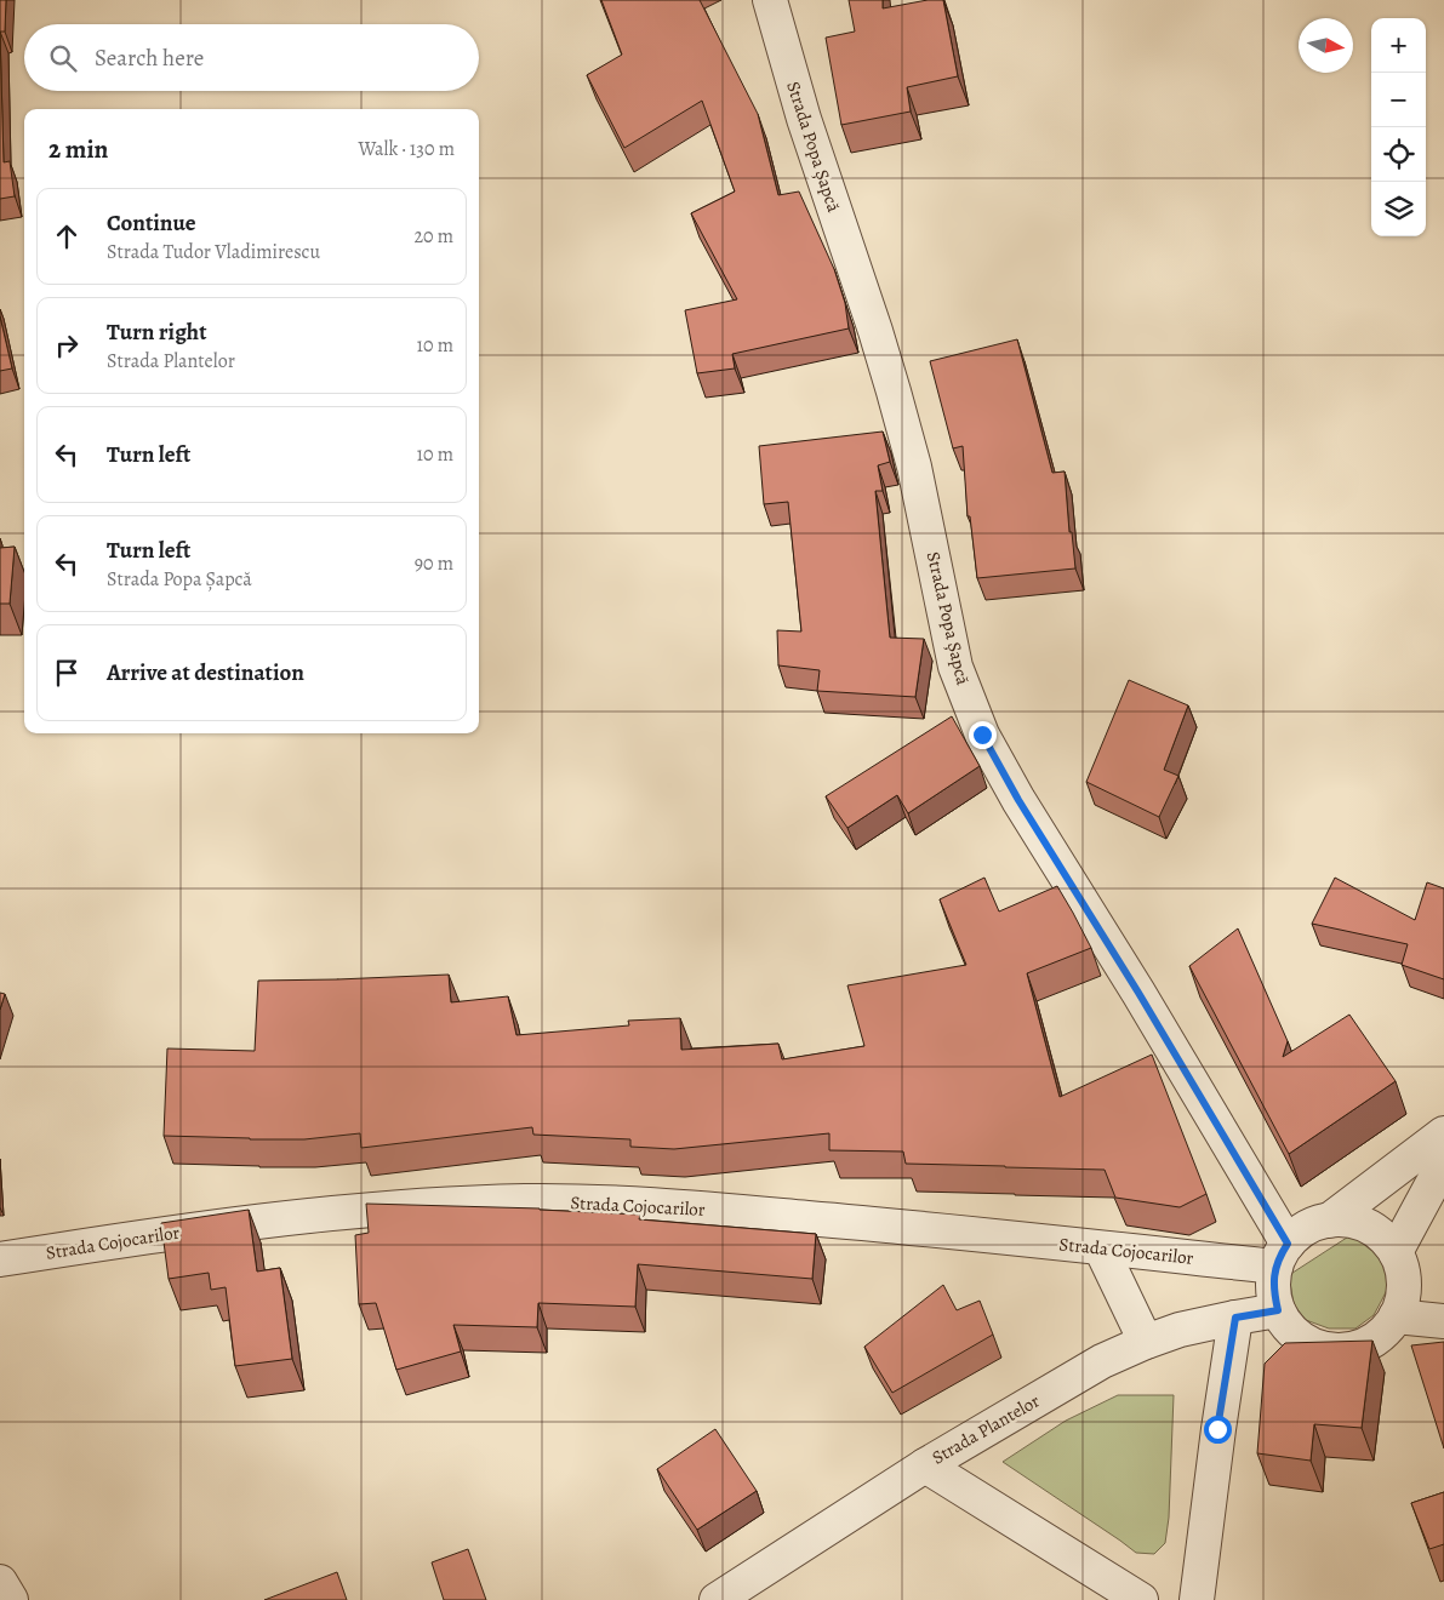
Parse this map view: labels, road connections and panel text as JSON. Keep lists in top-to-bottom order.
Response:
{
  "streets": {
    "street": ["Strada Popa Șapcă", "Strada Cojocarilor", "Strada Plantelor"]
  },
  "crossings": [
    ["Strada Popa Șapcă", "Strada Cojocarilor"],
    ["Strada Popa Șapcă", "Strada Plantelor"],
    ["Strada Cojocarilor", "Strada Plantelor"]
  ],
  "north": "right",
  "page": {
    "map_buttons": ["+", "−"],
    "search": "Search here",
    "heading": ["2 min", "Walk · 130 m"],
    "list": [
      ["Continue", "Strada Tudor Vladimirescu", "20 m"],
      ["Turn right", "Strada Plantelor", "10 m"],
      ["Turn left", "10 m"],
      ["Turn left", "Strada Popa Șapcă", "90 m"],
      "Arrive at destination"
    ]
  }
}
